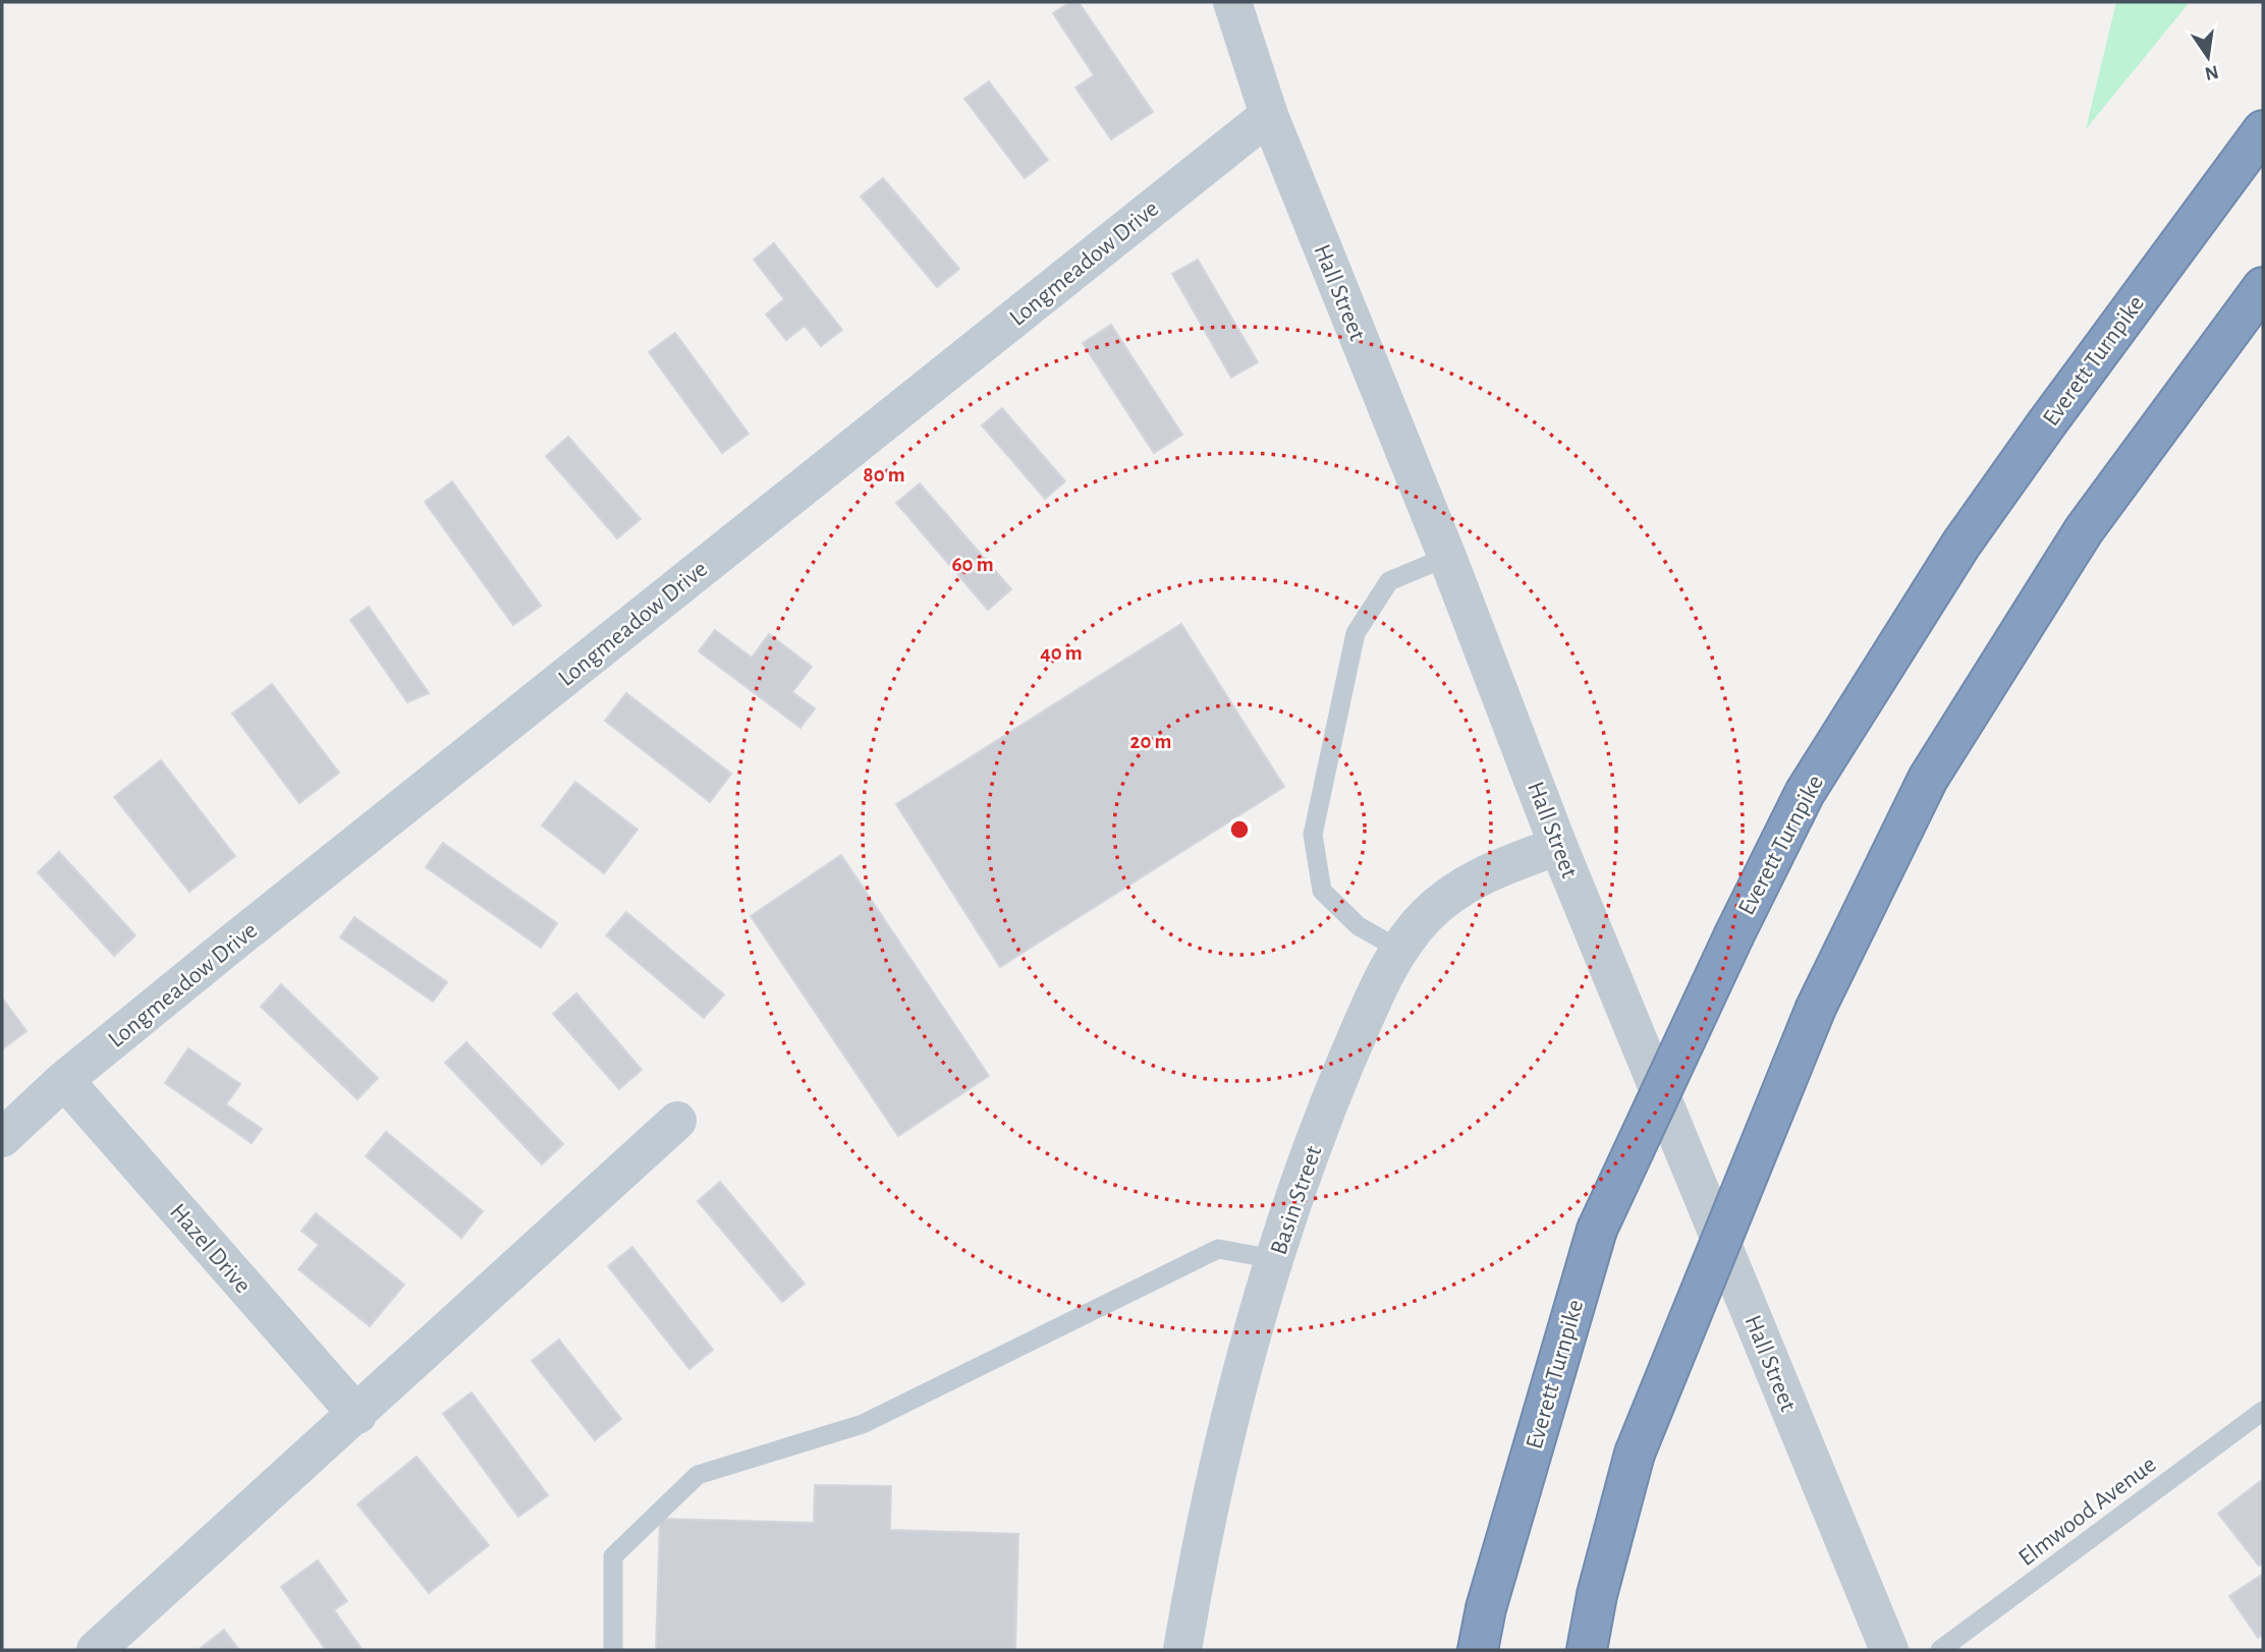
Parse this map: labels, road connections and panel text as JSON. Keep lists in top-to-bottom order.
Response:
{
  "streets": {
    "highway": ["Everett Turnpike"],
    "street": [
      "Longmeadow Drive",
      "Hall Street",
      "Basin Street",
      "Hazel Drive"
    ],
    "lane": ["Elmwood Avenue"]
  },
  "crossings": [
    ["Longmeadow Drive", "Hall Street"],
    ["Longmeadow Drive", "Hazel Drive"],
    ["Hall Street", "Basin Street"]
  ],
  "north": "bottom",
  "rings": [
    "80 m",
    "60 m",
    "40 m",
    "20 m"
  ]
}
